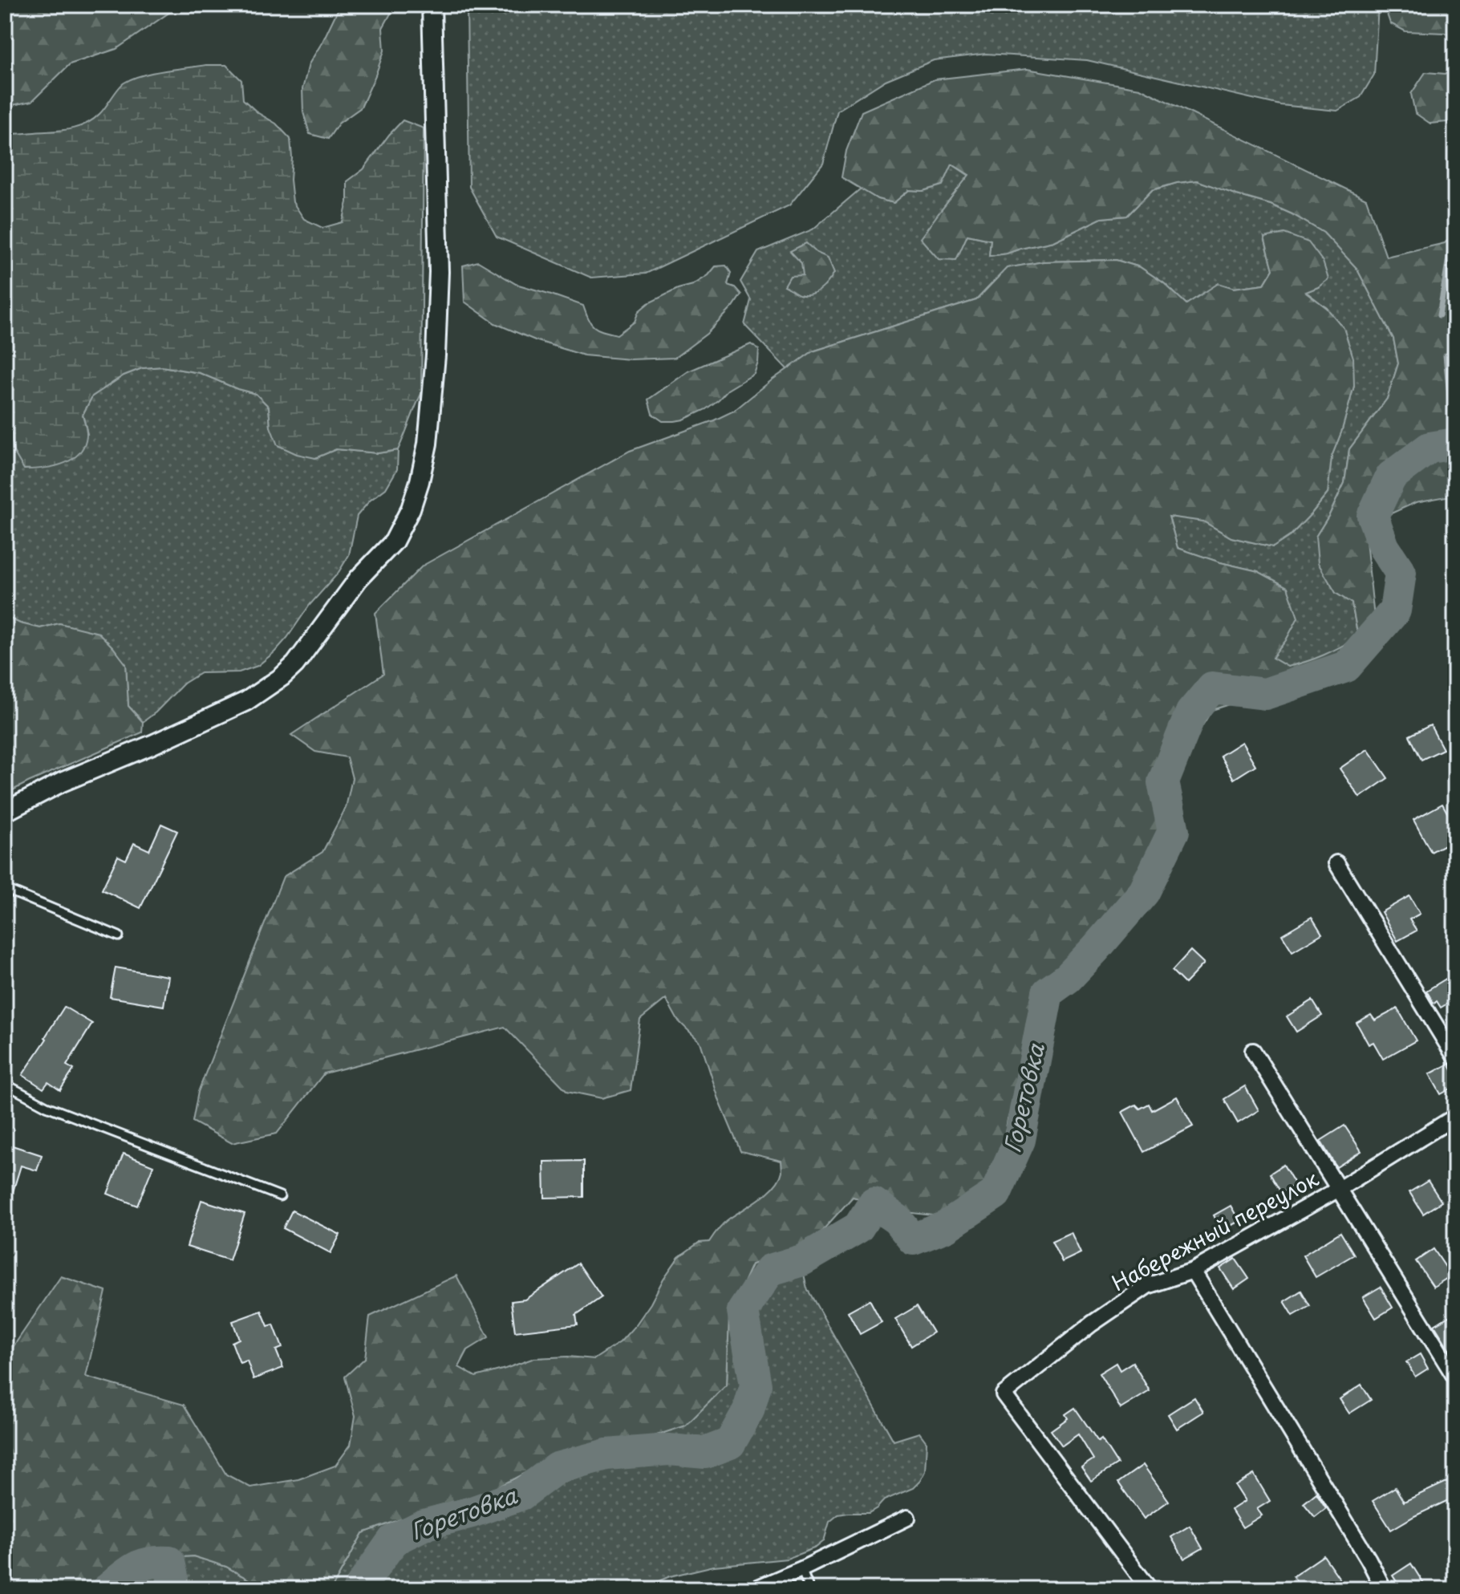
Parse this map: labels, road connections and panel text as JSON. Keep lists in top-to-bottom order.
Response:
{
  "streets": {
    "street": ["Набережный переулок"]
  },
  "water": ["Горетовка"]
}
